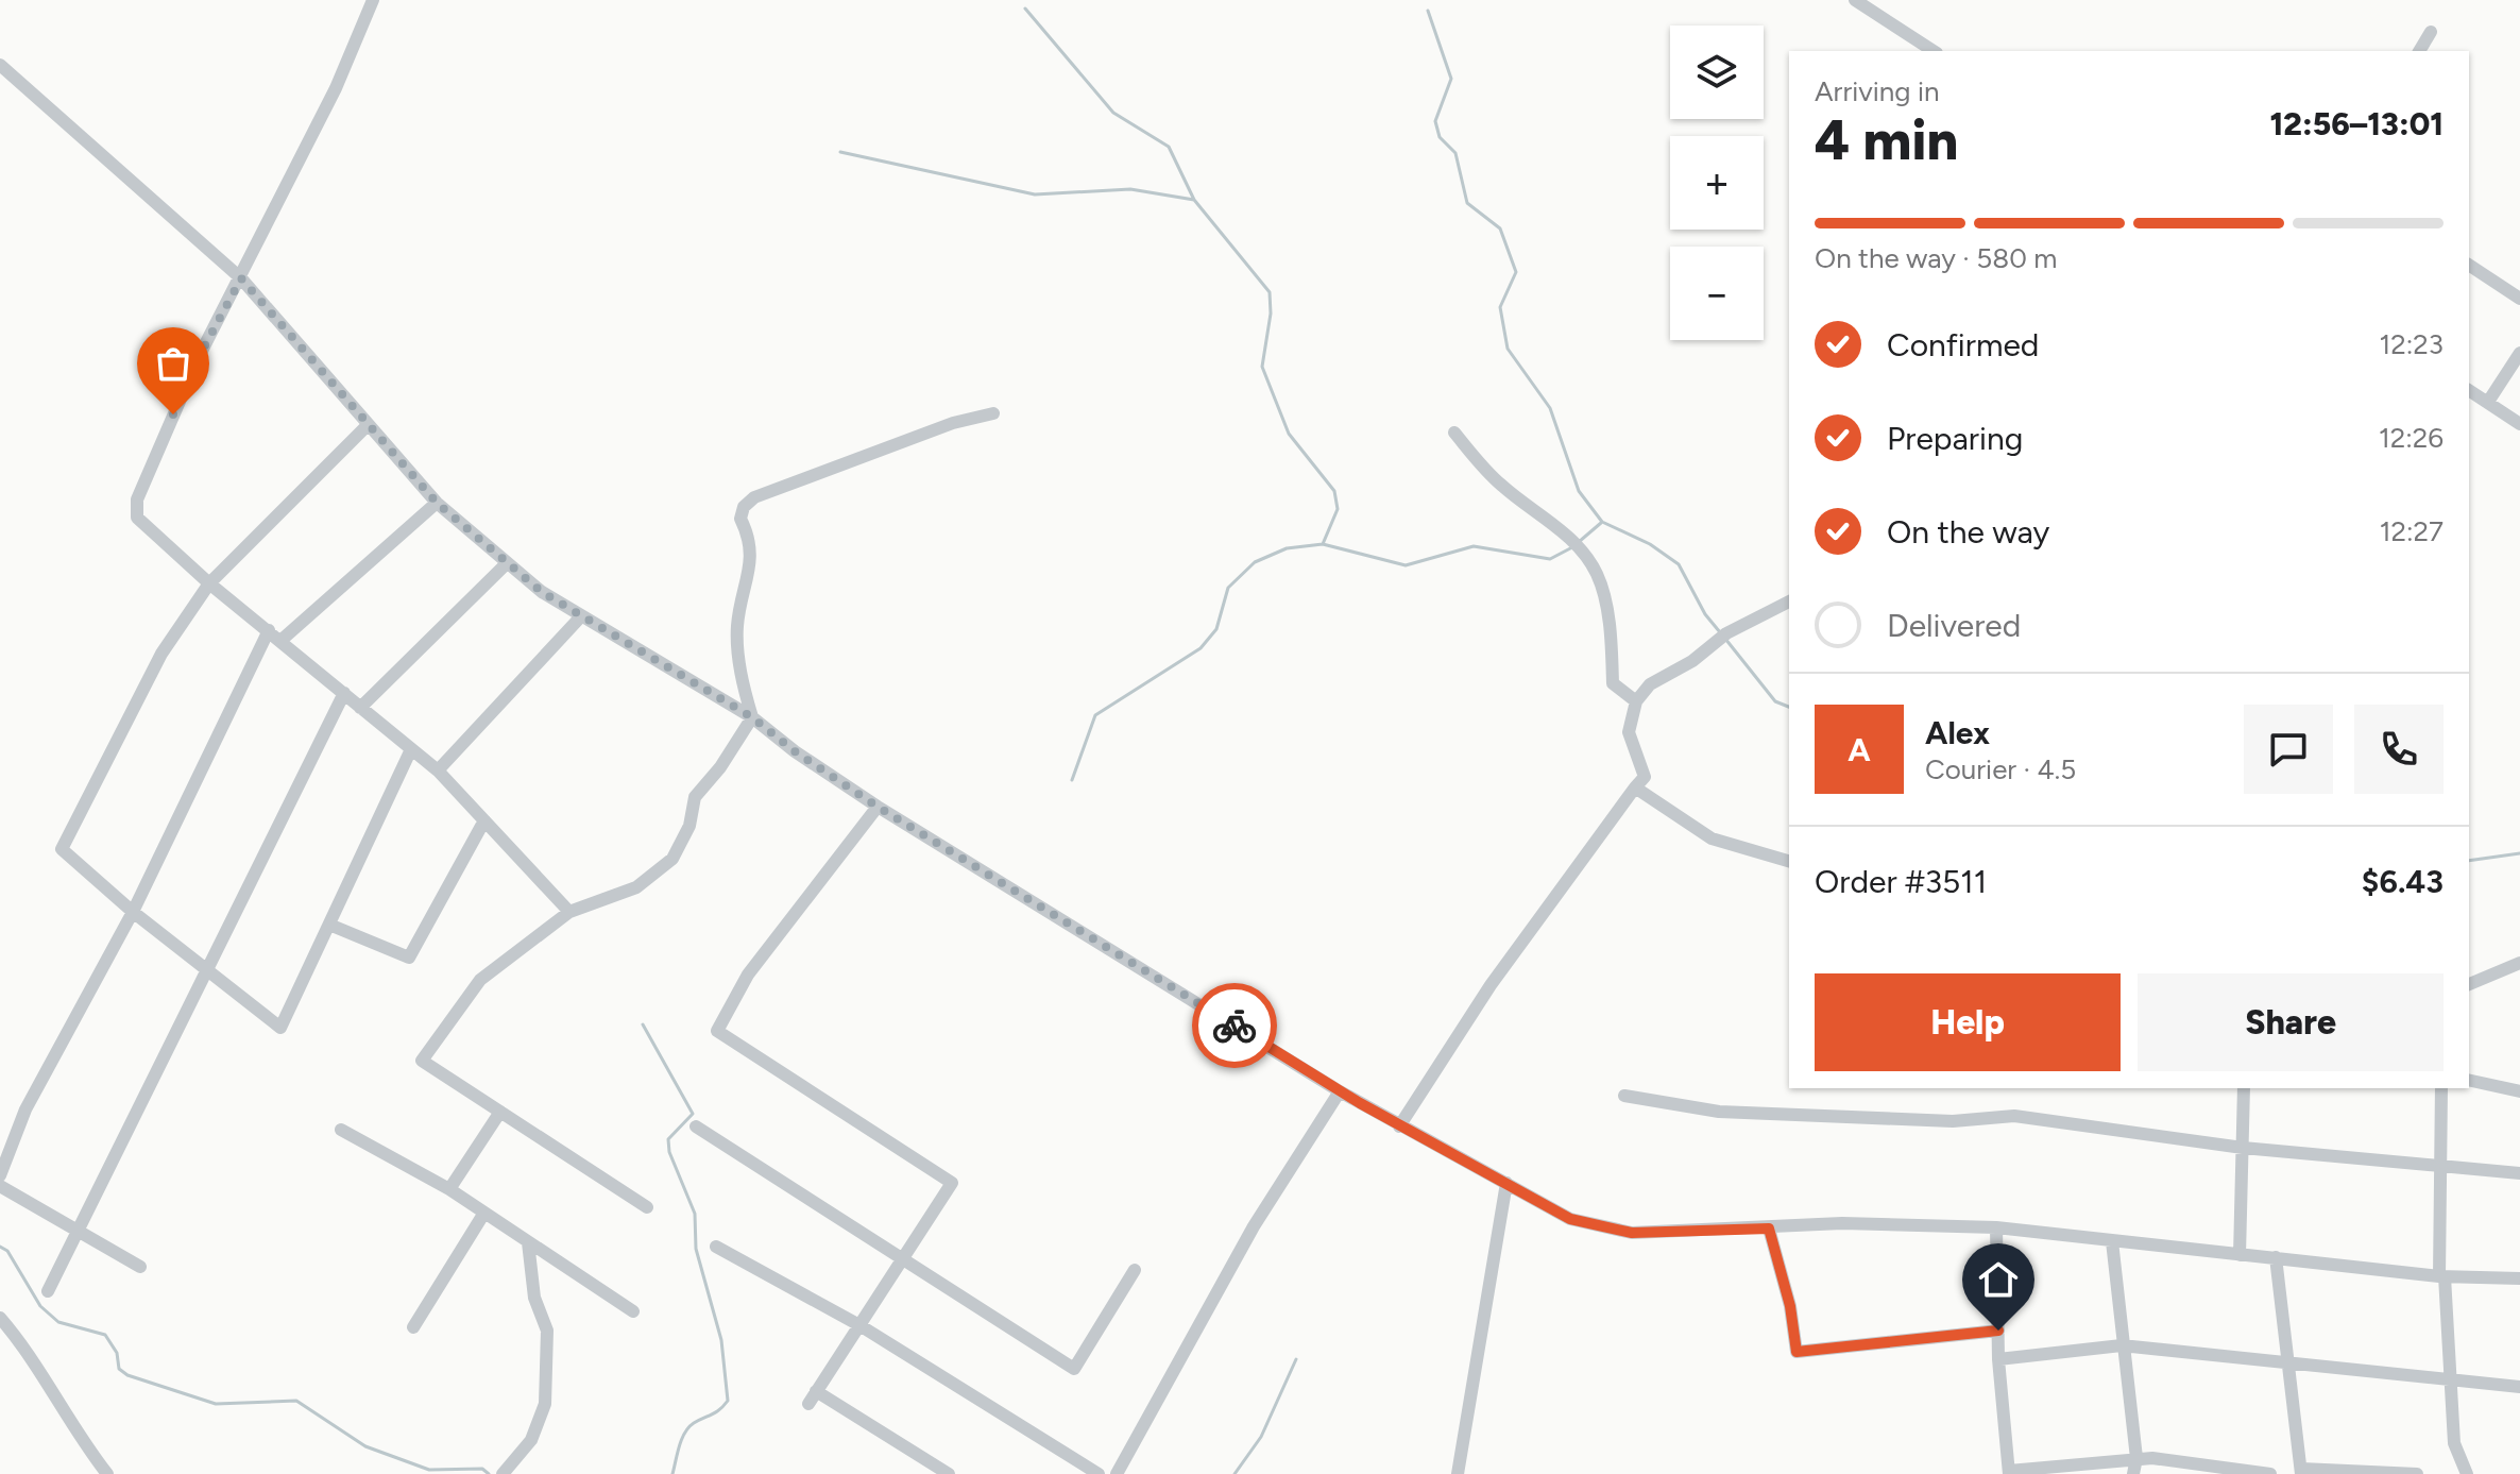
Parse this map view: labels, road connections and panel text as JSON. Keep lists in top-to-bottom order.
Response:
{
  "page": {
    "map_buttons": ["+", "−"],
    "heading": ["4 min", "Arriving in", "12:56–13:01"],
    "panel": [
      "Alex",
      "Courier · 4.5",
      "Order #3511",
      "$6.43"
    ],
    "bar": "On the way · 580 m",
    "list": [
      ["Confirmed", "12:23"],
      ["Preparing", "12:26"],
      ["On the way", "12:27"],
      "Delivered"
    ],
    "round": "A",
    "buttons": ["Help", "Share"]
  }
}
